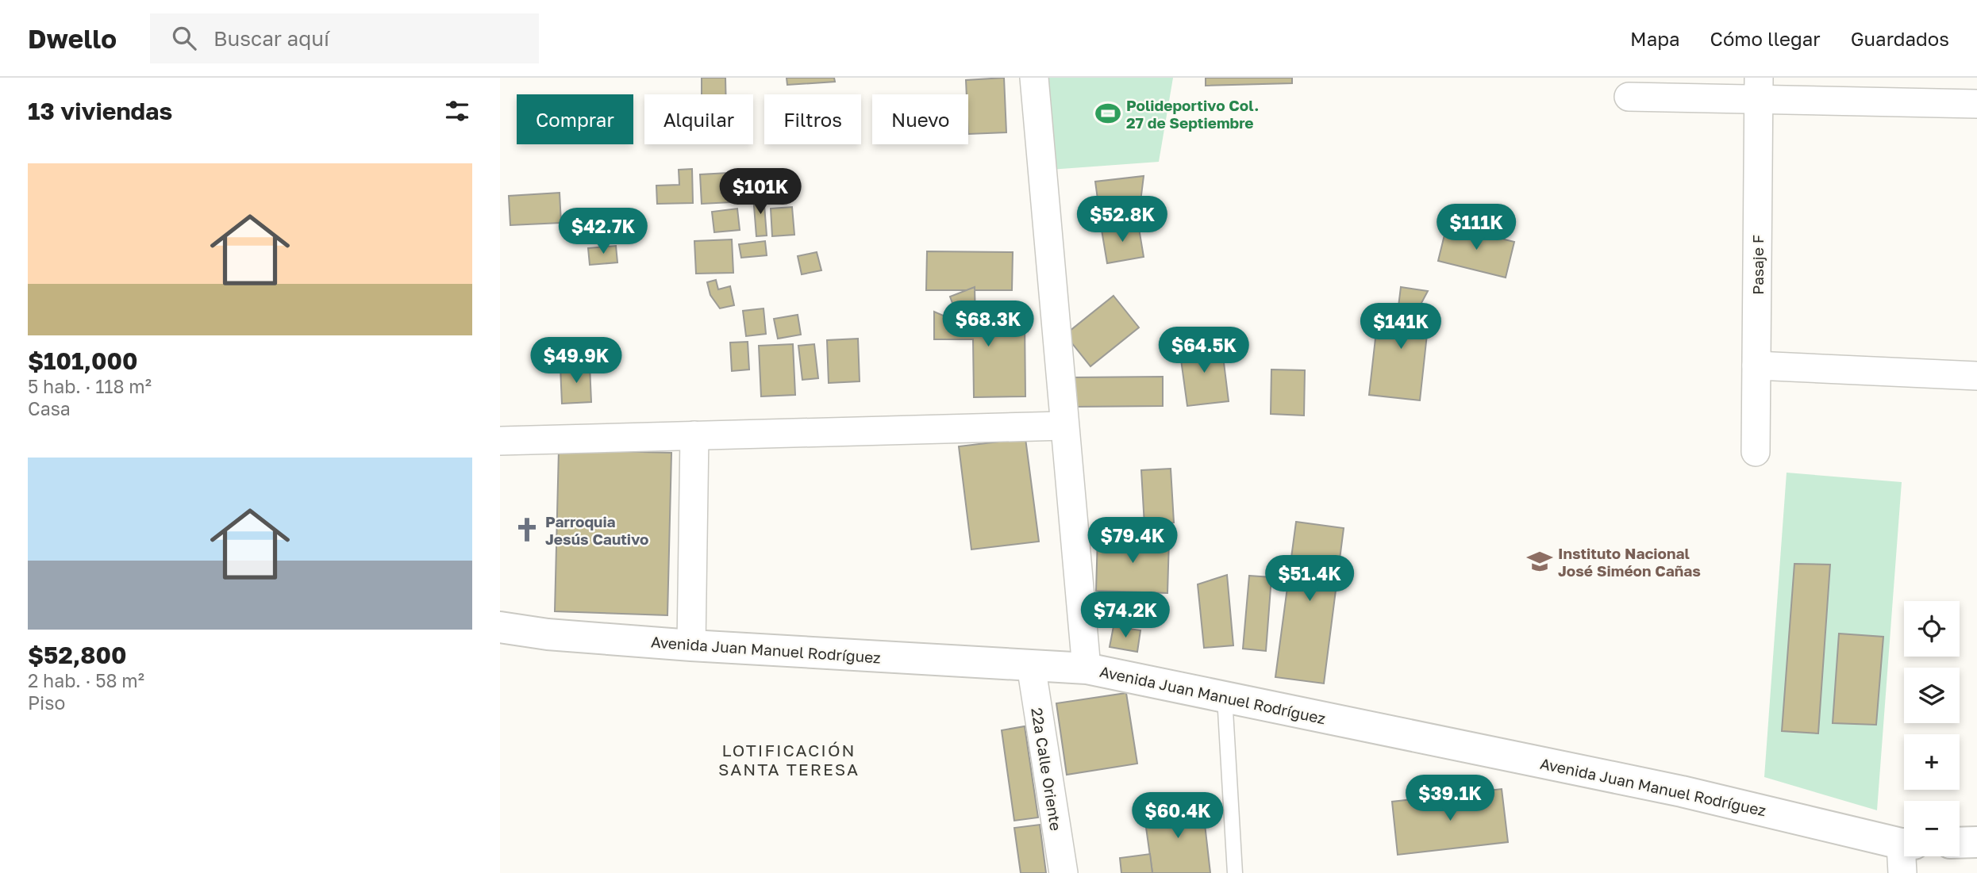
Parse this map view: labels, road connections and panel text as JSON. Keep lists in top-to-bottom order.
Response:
{
  "streets": {
    "street": ["Pasaje F", "Avenida Juan Manuel Rodríguez", "22a Calle Oriente"]
  },
  "crossings": [
    ["Avenida Juan Manuel Rodríguez", "22a Calle Oriente"]
  ],
  "districts": ["LOTIFICACIÓN SANTA TERESA"],
  "places": {
    "sports": ["Polideportivo Col. 27 de Septiembre"],
    "church": ["Parroquia Jesús Cautivo"],
    "school or university": ["Instituto Nacional José Siméon Cañas"]
  },
  "page": {
    "header": "Dwello",
    "search": "Buscar aquí",
    "nav": ["Mapa", "Cómo llegar", "Guardados"],
    "heading": "13 viviendas",
    "chip": [
      "Comprar",
      "Alquilar",
      "Filtros",
      "Nuevo"
    ],
    "list": [
      {
        "name": "$101,000",
        "note": "5 hab. · 118 m² · Casa"
      },
      {
        "name": "$52,800",
        "note": "2 hab. · 58 m² · Piso"
      }
    ],
    "price": [
      "$101K",
      "$52.8K",
      "$111K",
      "$42.7K",
      "$68.3K",
      "$141K",
      "$64.5K",
      "$49.9K",
      "$79.4K",
      "$51.4K",
      "$74.2K",
      "$39.1K",
      "$60.4K"
    ],
    "map_buttons": ["+", "−"]
  }
}
